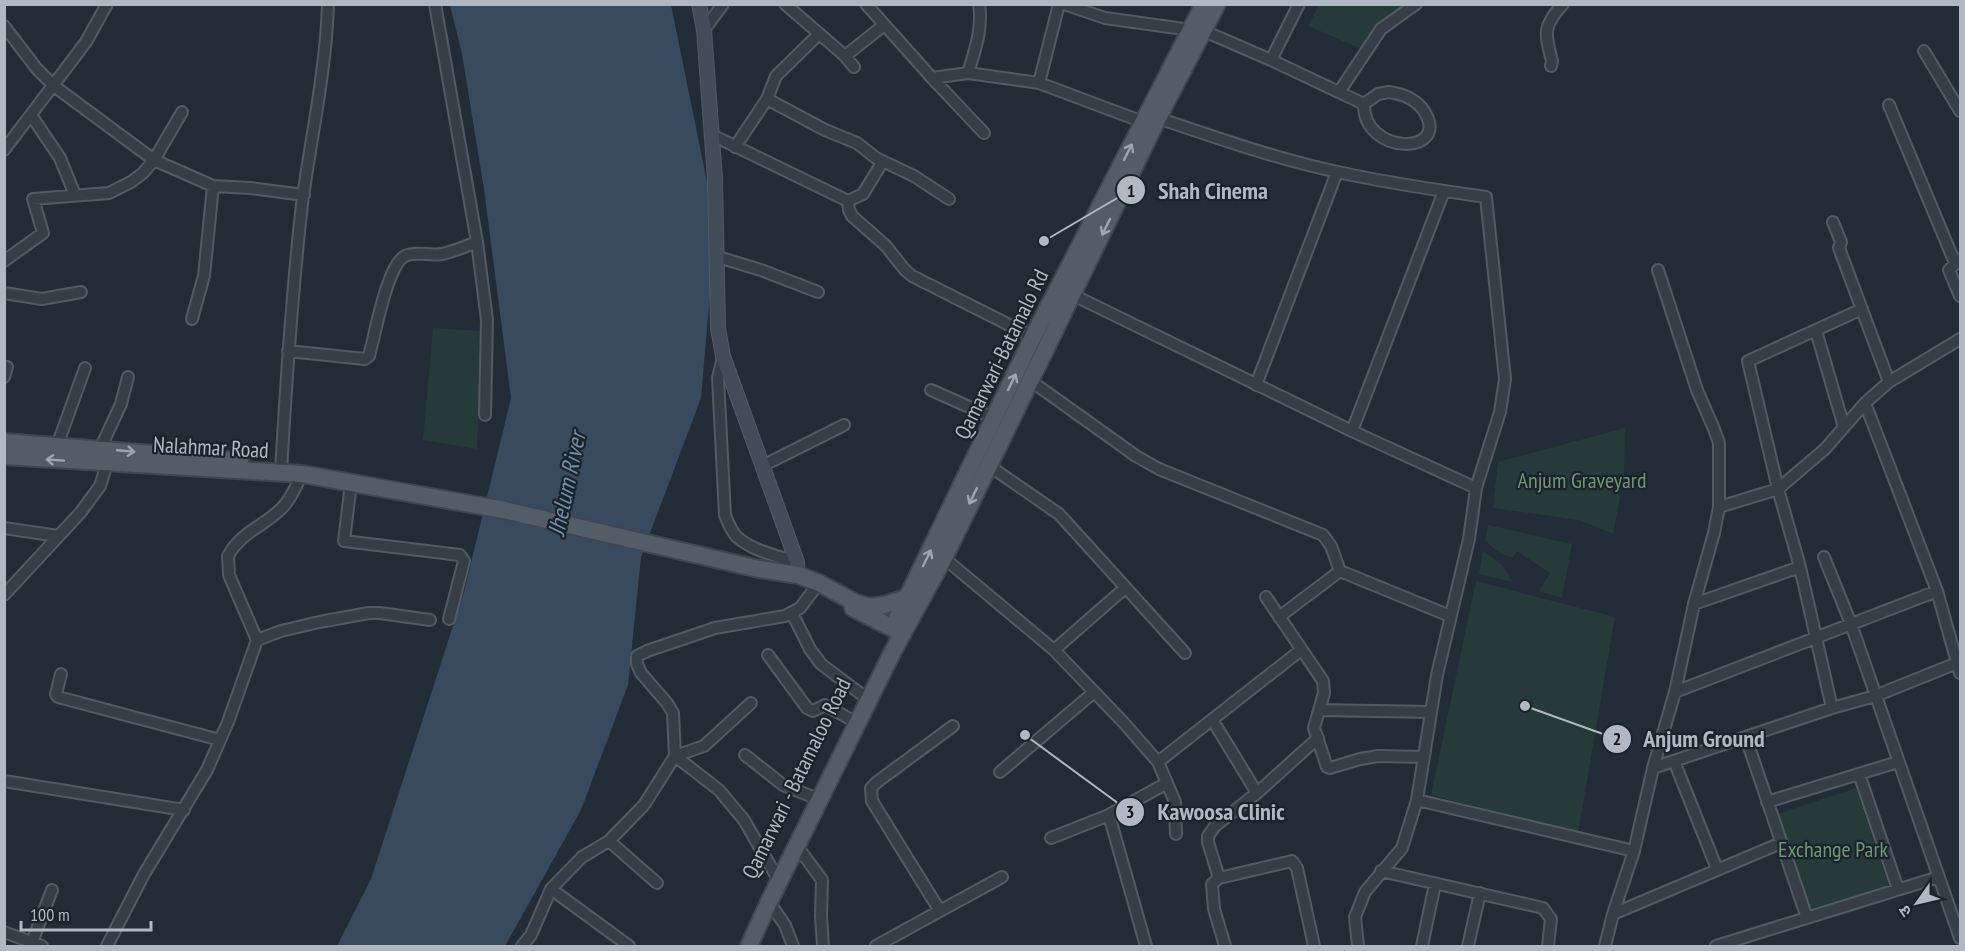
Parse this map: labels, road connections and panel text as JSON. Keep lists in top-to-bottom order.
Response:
{
  "streets": {
    "main road": ["Qamarwari-Batamalo Rd", "Nalahmar Road", "Qamarwari - Batamaloo Road"]
  },
  "crossings": [
    ["Qamarwari-Batamalo Rd", "Qamarwari - Batamaloo Road"]
  ],
  "water": ["Jhelum River"],
  "parks": ["Anjum Graveyard", "Exchange Park"],
  "places": ["Shah Cinema", "Anjum Ground", "Kawoosa Clinic"],
  "scale_bar": "100 m",
  "north": "bottom left"
}
